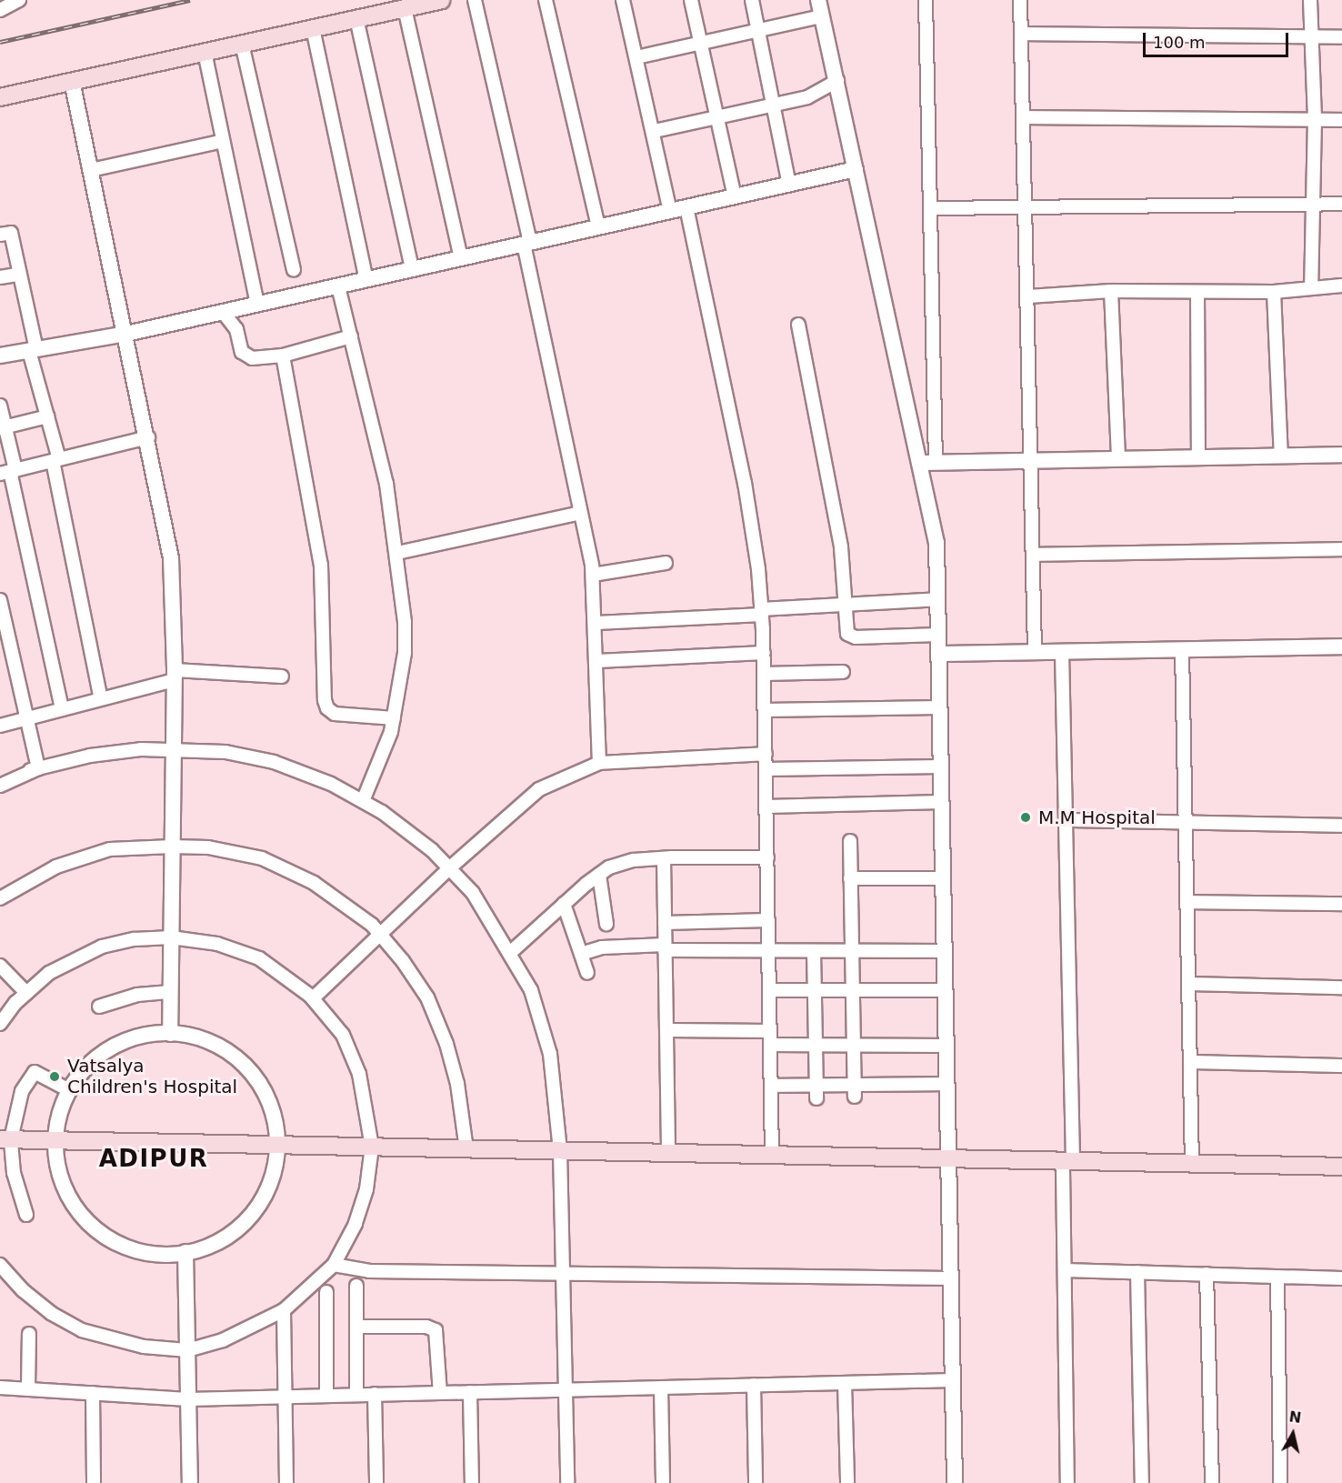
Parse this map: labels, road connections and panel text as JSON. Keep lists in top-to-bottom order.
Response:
{
  "districts": ["ADIPUR"],
  "places": ["M.M Hospital", "Vatsalya Children's Hospital"],
  "scale_bar": "100 m",
  "north": "top"
}
